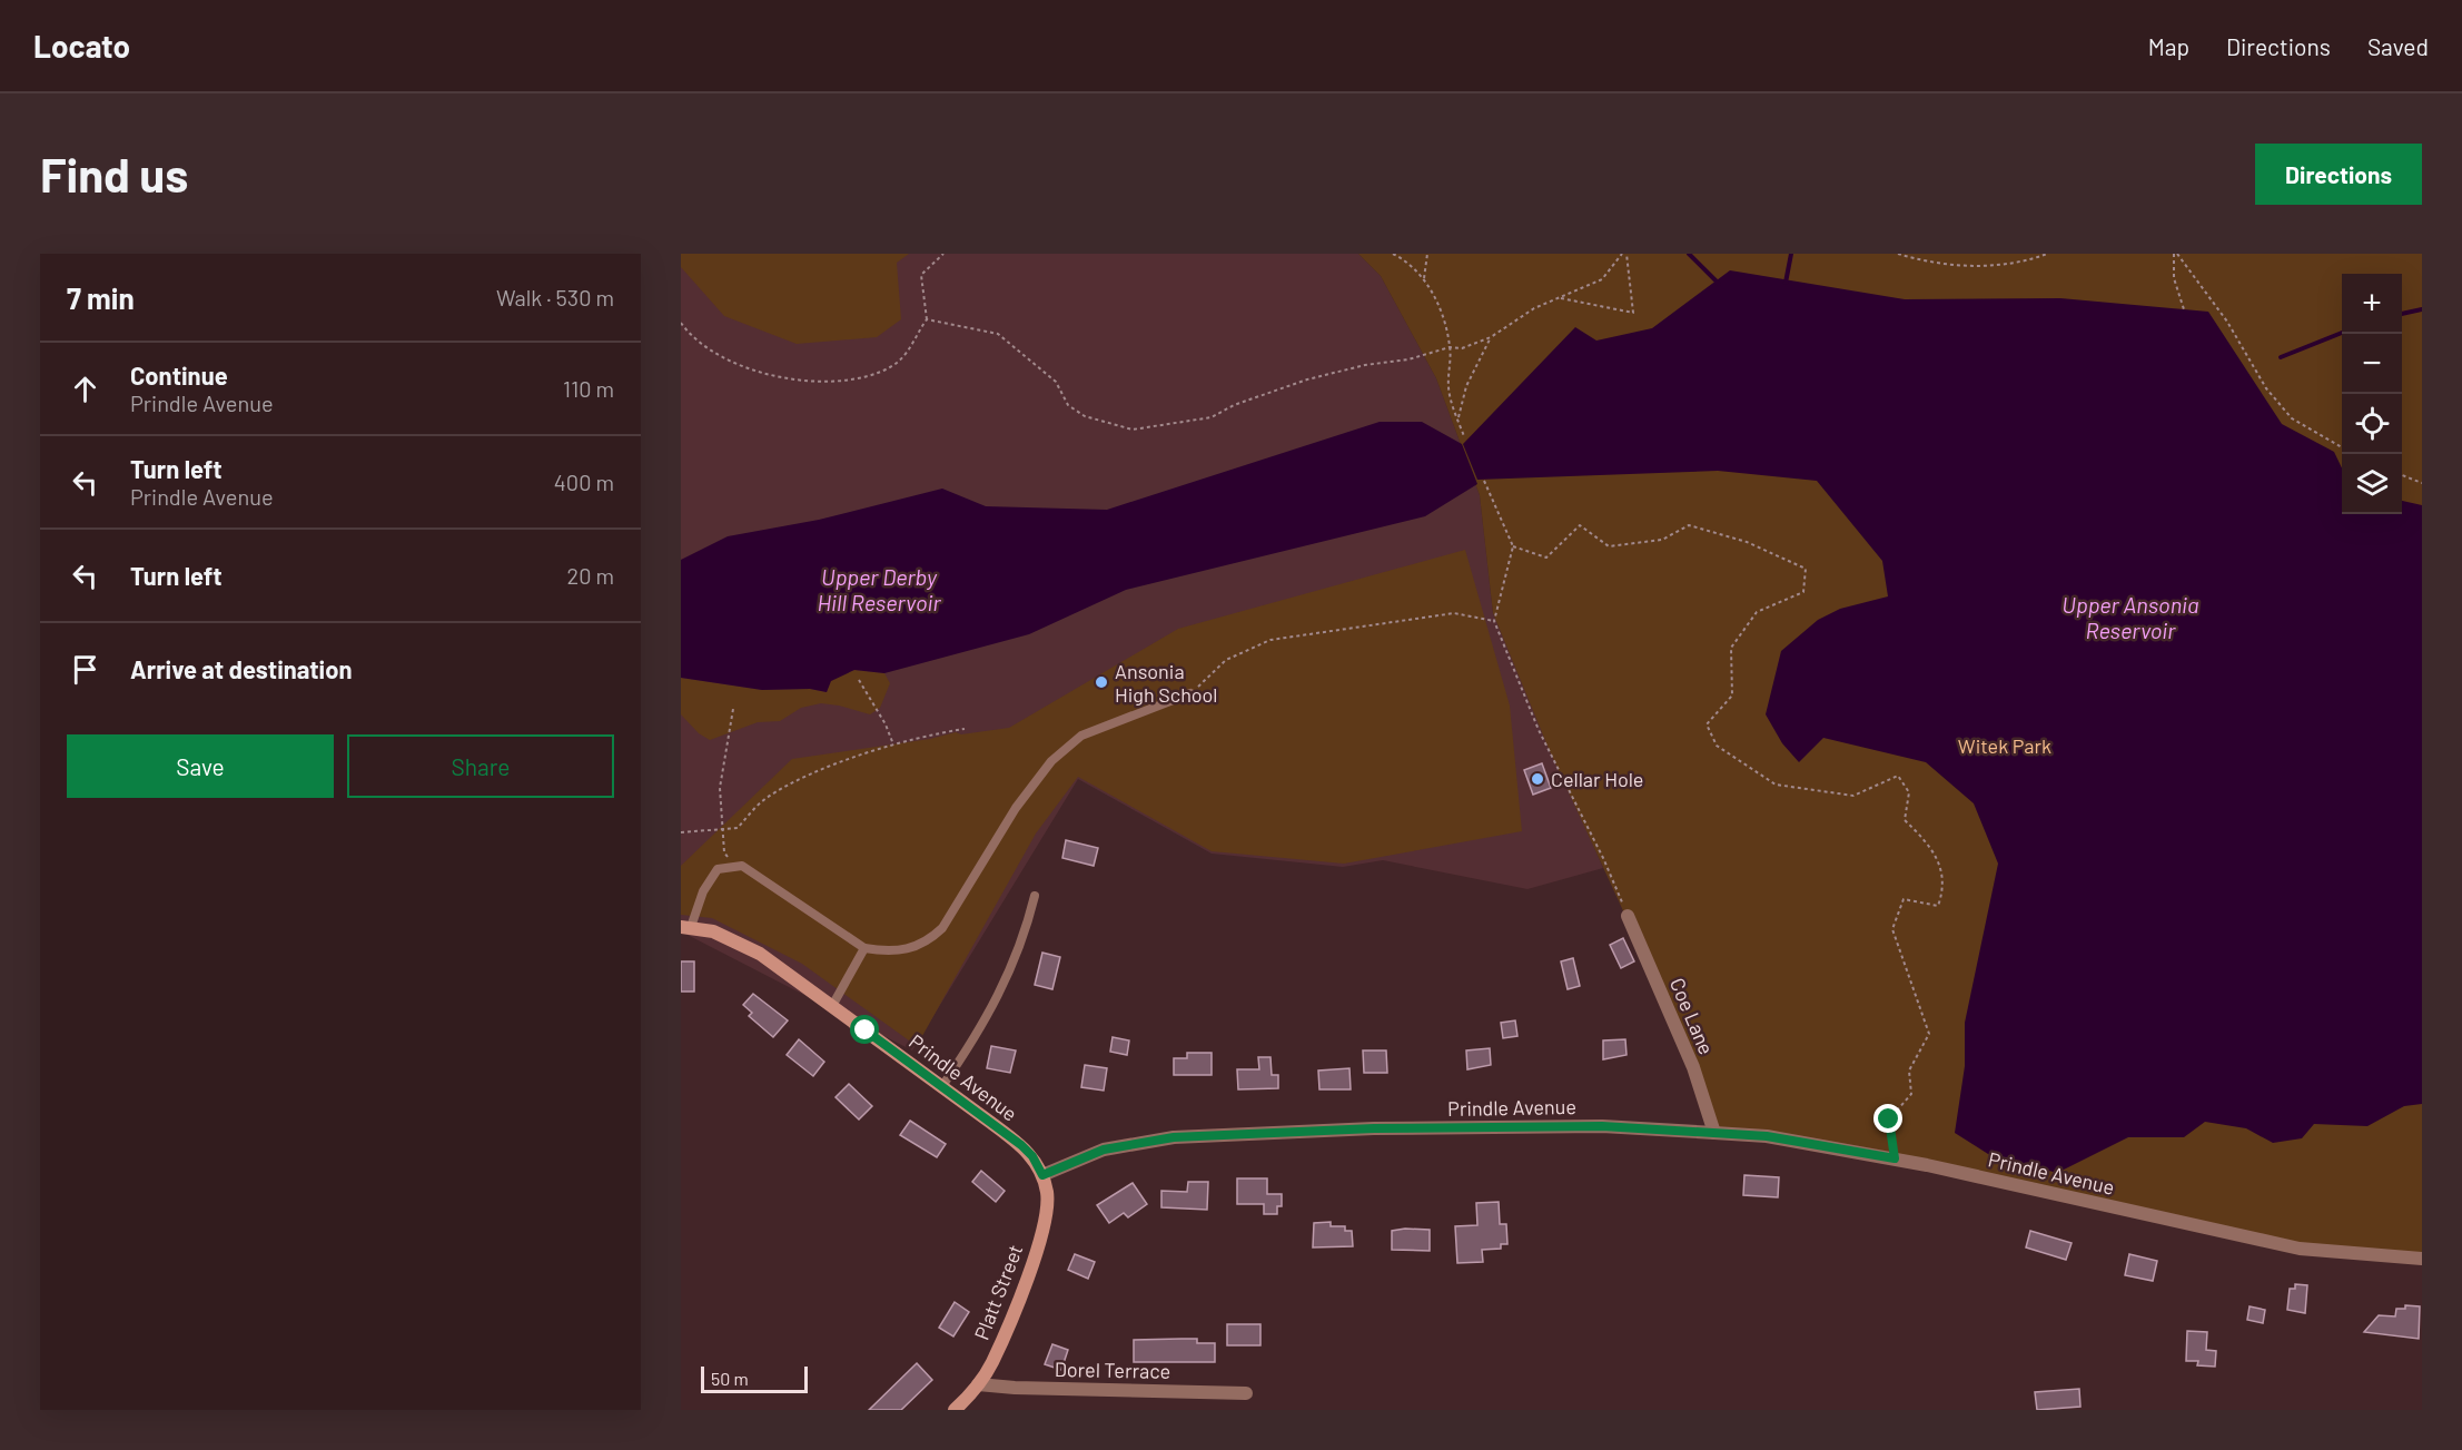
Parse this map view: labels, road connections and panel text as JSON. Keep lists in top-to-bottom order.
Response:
{
  "streets": {
    "main road": ["Prindle Avenue", "Platt Street"],
    "street": ["Coe Lane", "Dorel Terrace"]
  },
  "crossings": [
    ["Coe Lane", "Prindle Avenue"],
    ["Prindle Avenue", "Platt Street"],
    ["Platt Street", "Dorel Terrace"]
  ],
  "water": ["Upper Derby Hill Reservoir", "Upper Ansonia Reservoir"],
  "parks": ["Witek Park"],
  "places": ["Ansonia High School", "Cellar Hole"],
  "scale_bar": "50 m",
  "page": {
    "header": "Locato",
    "nav": ["Map", "Directions", "Saved"],
    "buttons": [
      "Directions",
      ["Save", "Share"]
    ],
    "title": "Find us",
    "heading": ["7 min", "Walk · 530 m"],
    "map_buttons": ["+", "−"],
    "list": [
      ["Continue", "Prindle Avenue", "110 m"],
      ["Turn left", "Prindle Avenue", "400 m"],
      ["Turn left", "20 m"],
      "Arrive at destination"
    ],
    "scale": "50 m"
  }
}
